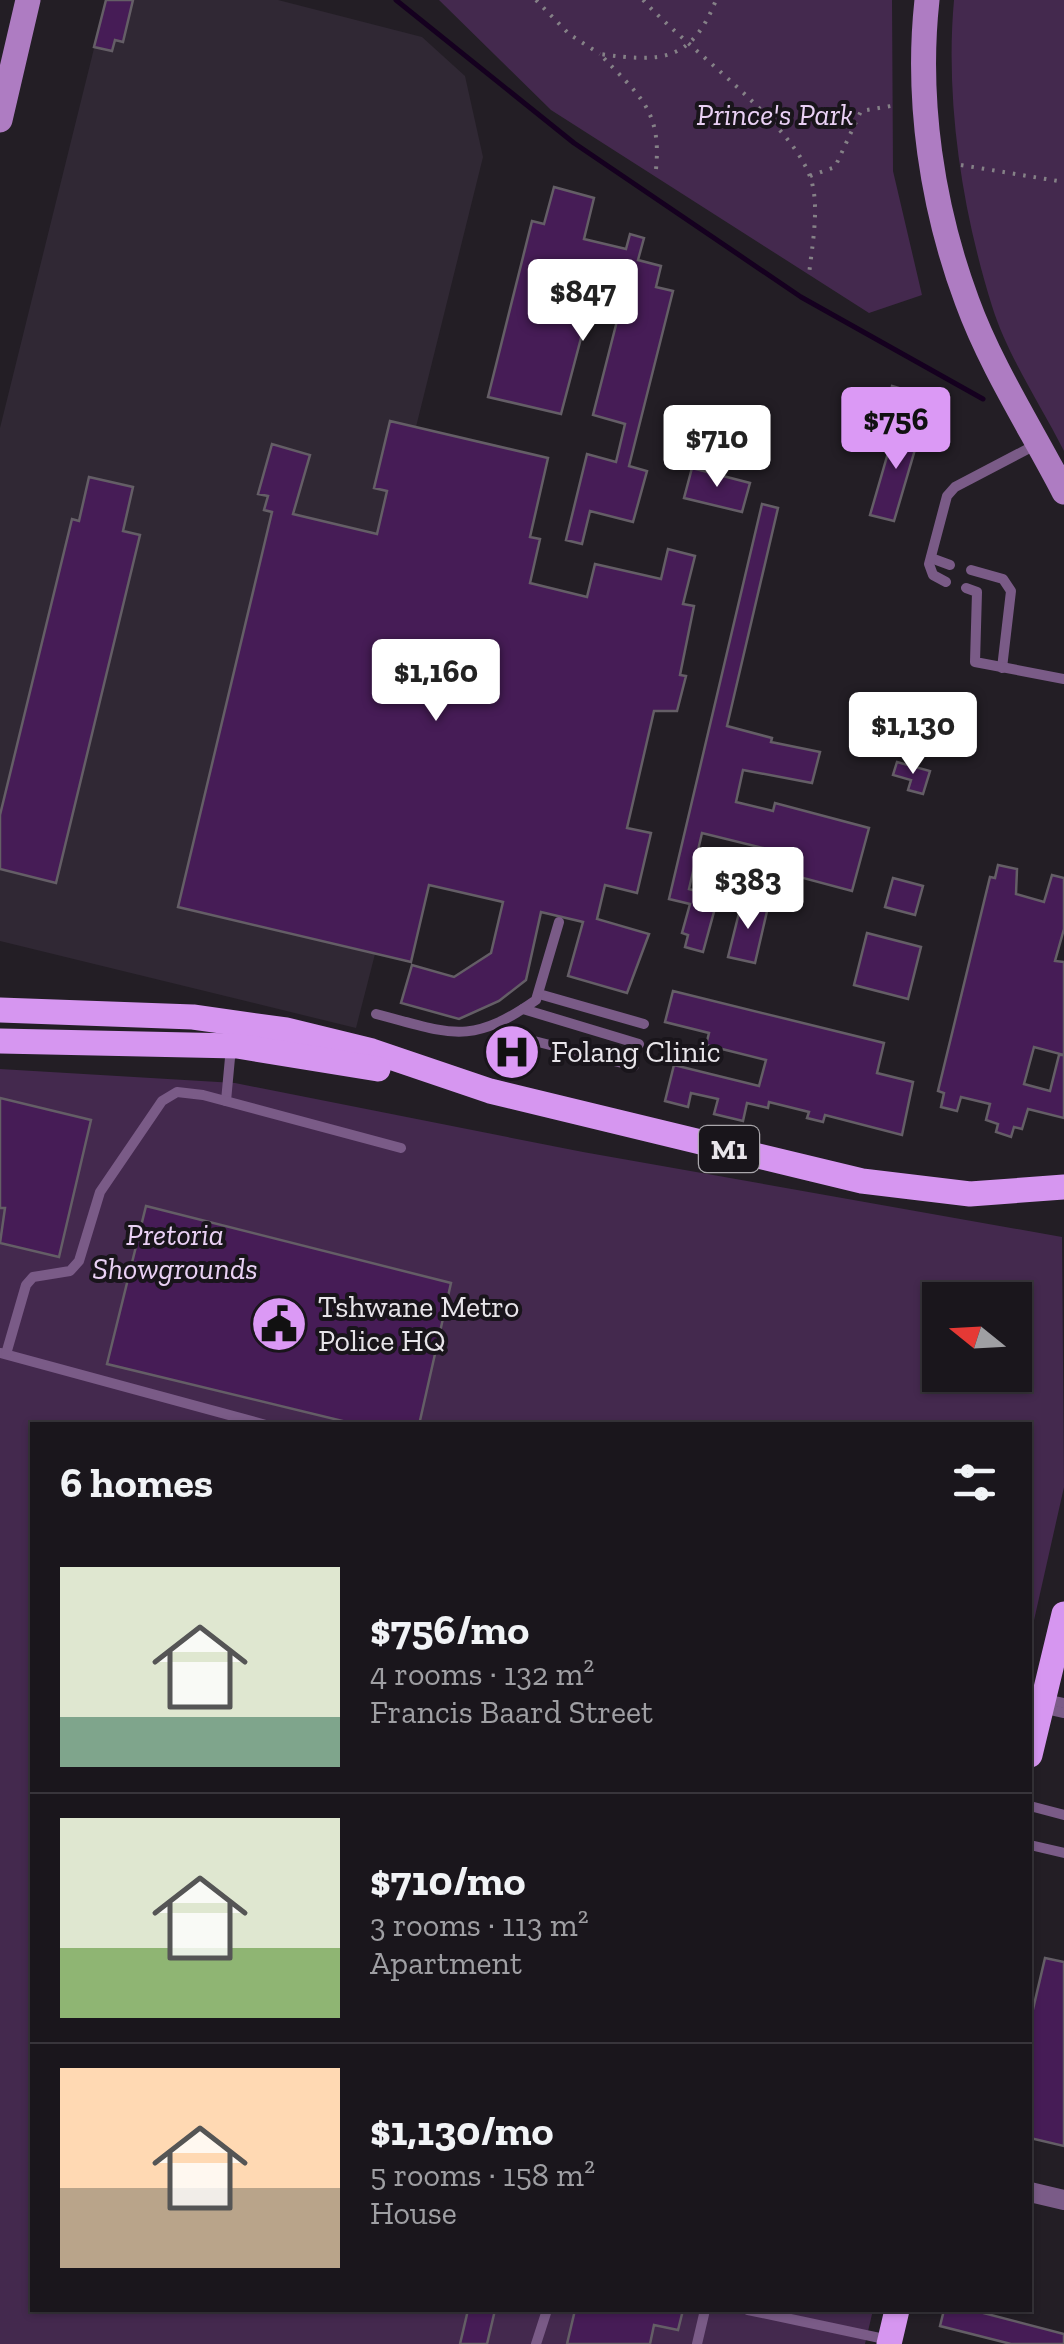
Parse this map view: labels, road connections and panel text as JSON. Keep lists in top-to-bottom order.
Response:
{
  "streets": {
    "main road": ["M1"]
  },
  "parks": ["Prince's Park", "Pretoria Showgrounds"],
  "places": {
    "hospital": ["Folang Clinic"],
    "public building": ["Tshwane Metro Police HQ"]
  },
  "north": "left",
  "page": {
    "price": [
      "$847",
      "$756",
      "$710",
      "$1,160",
      "$1,130",
      "$383"
    ],
    "heading": "6 homes",
    "list": [
      {
        "name": "$756/mo",
        "note": "4 rooms · 132 m² · Francis Baard Street"
      },
      {
        "name": "$710/mo",
        "note": "3 rooms · 113 m² · Apartment"
      },
      {
        "name": "$1,130/mo",
        "note": "5 rooms · 158 m² · House"
      }
    ]
  }
}
